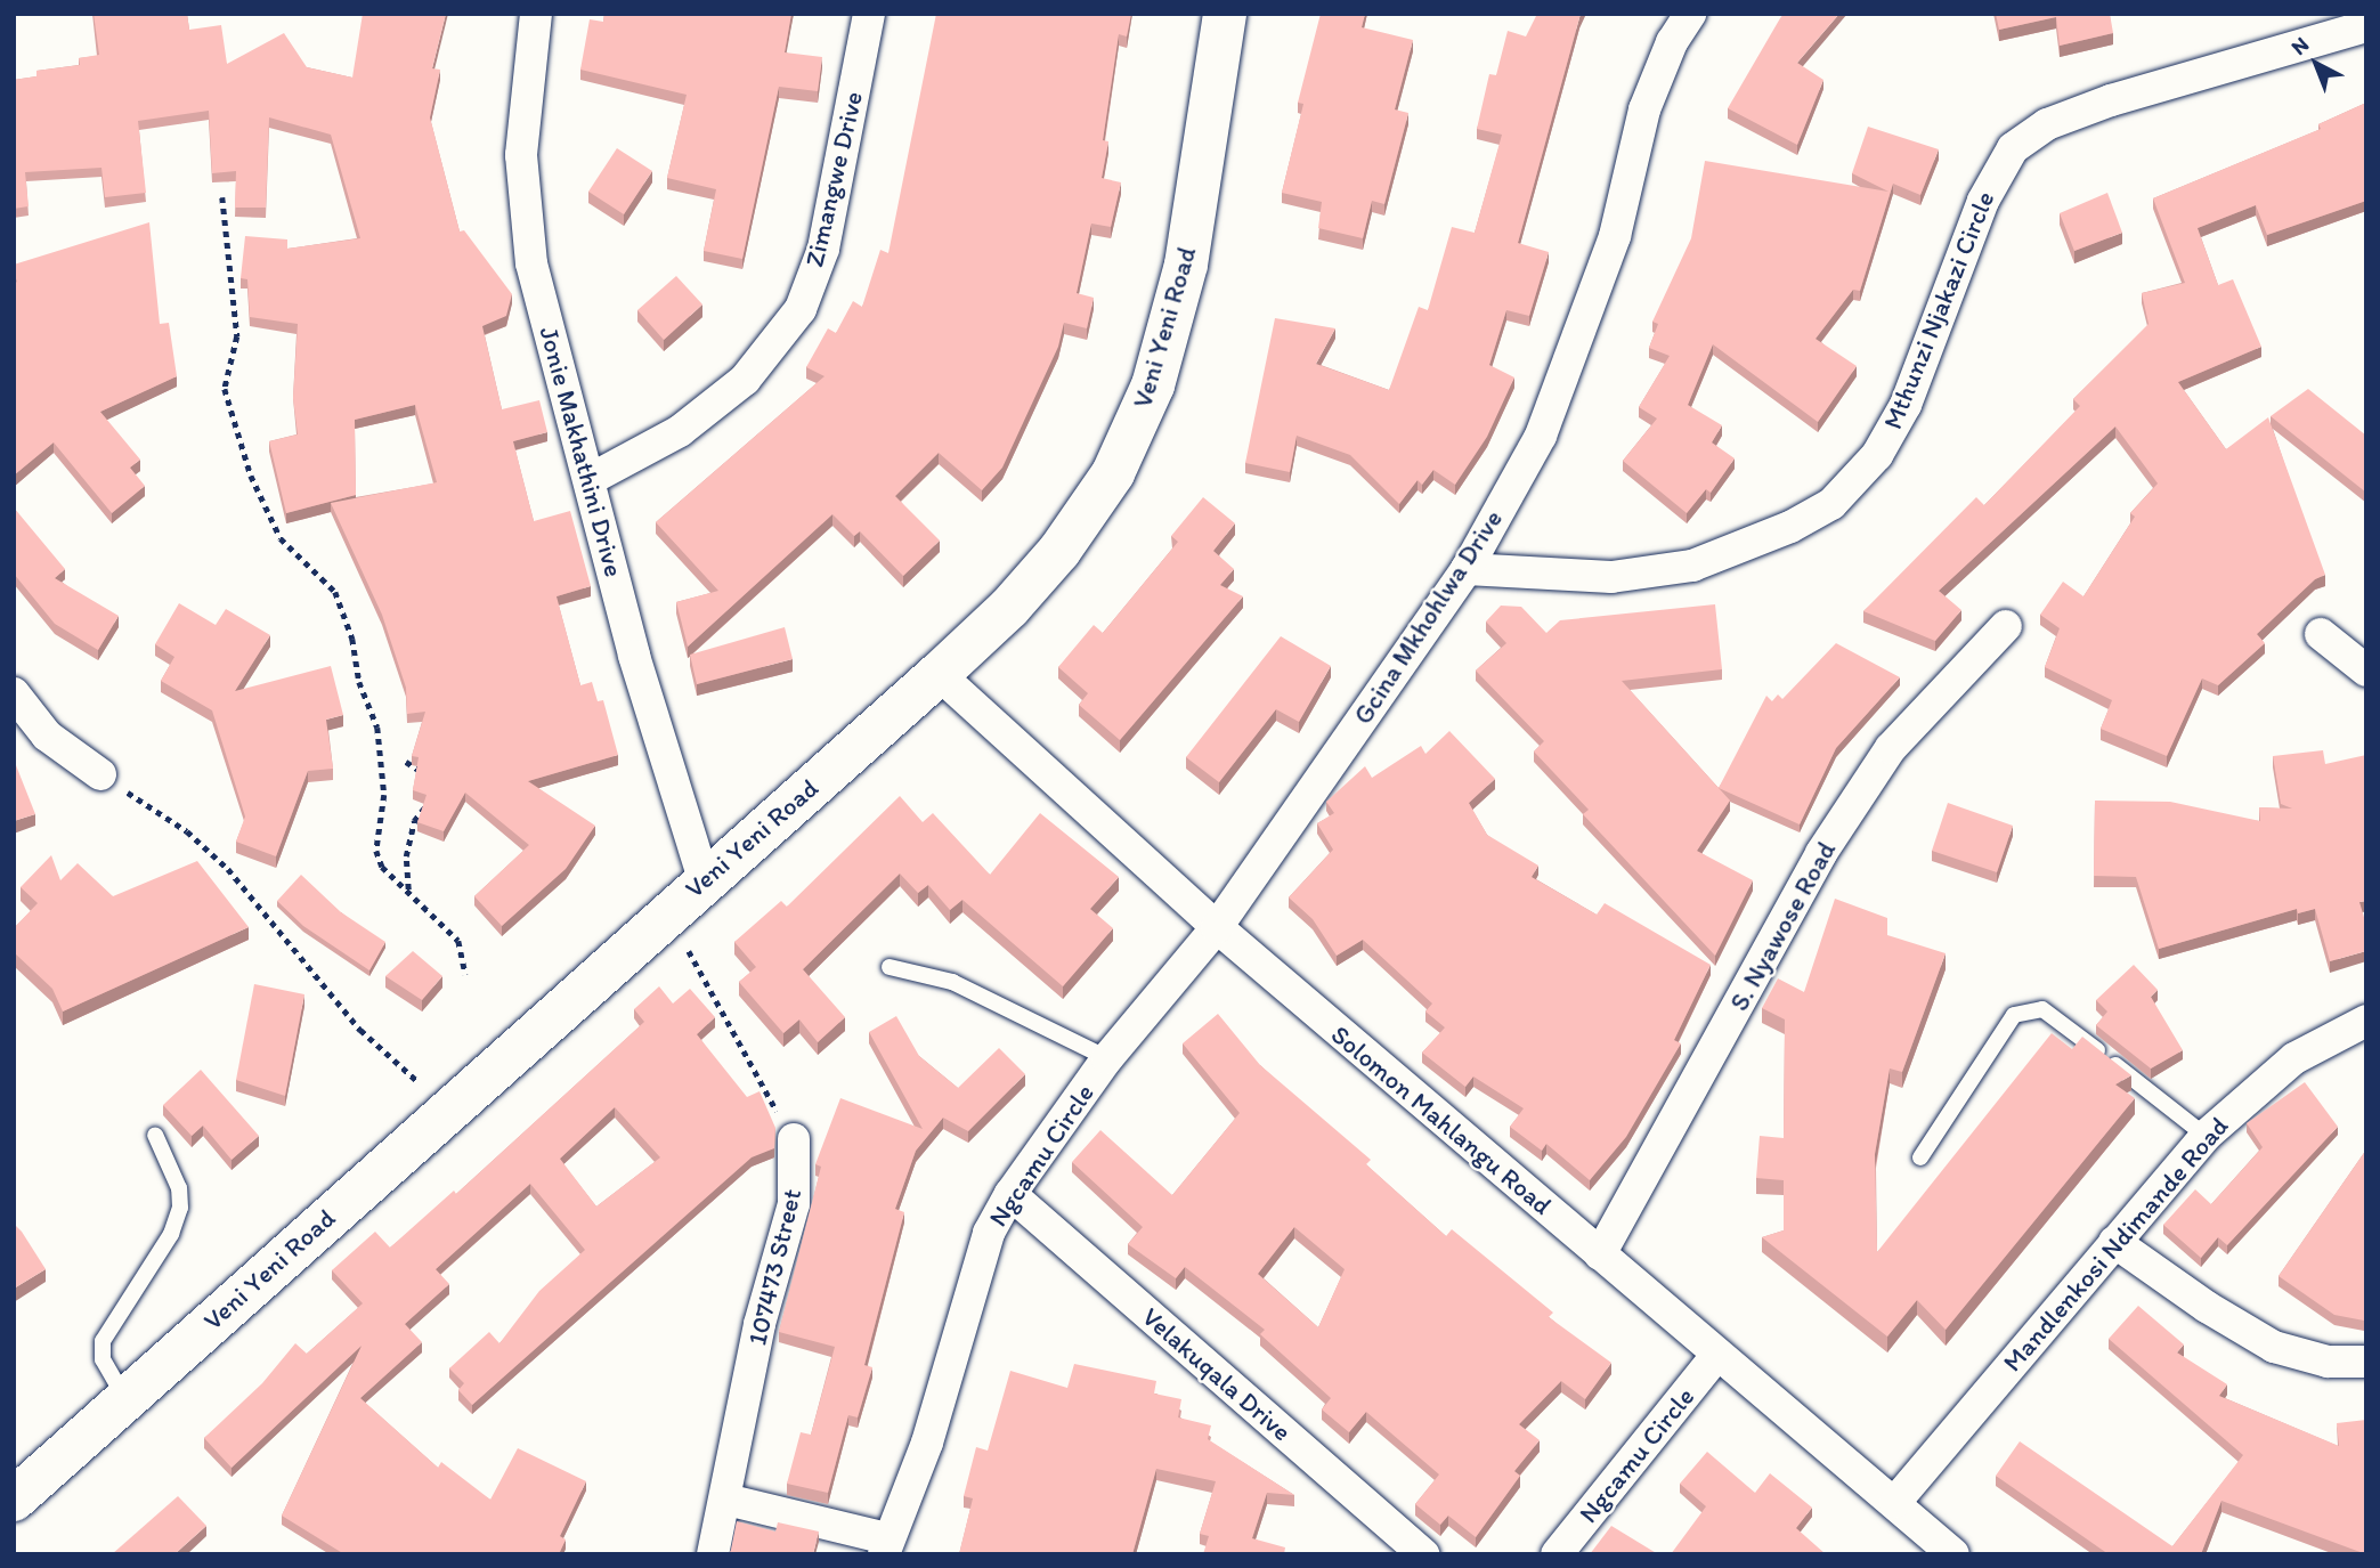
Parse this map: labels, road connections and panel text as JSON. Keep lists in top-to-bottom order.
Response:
{
  "streets": {
    "street": [
      "Zimangwe Drive",
      "Mthunzi Njakazi Circle",
      "Veni Yeni Road",
      "Jonie Makhathini Drive",
      "Gcina Mkhohlwa Drive",
      "S. Nyawose Road",
      "Solomon Mahlangu Road",
      "Ngcamu Circle",
      "Mandlenkosi Ndimande Road",
      "107473 Street",
      "Velakuqala Drive"
    ]
  },
  "crossings": [
    ["Zimangwe Drive", "Jonie Makhathini Drive"],
    ["Mthunzi Njakazi Circle", "Gcina Mkhohlwa Drive"],
    ["Veni Yeni Road", "Jonie Makhathini Drive"],
    ["Veni Yeni Road", "Solomon Mahlangu Road"],
    ["Gcina Mkhohlwa Drive", "Solomon Mahlangu Road"],
    ["Gcina Mkhohlwa Drive", "Ngcamu Circle"],
    ["S. Nyawose Road", "Solomon Mahlangu Road"],
    ["Solomon Mahlangu Road", "Ngcamu Circle"],
    ["Solomon Mahlangu Road", "Mandlenkosi Ndimande Road"],
    ["Ngcamu Circle", "Velakuqala Drive"]
  ],
  "north": "top left"
}
